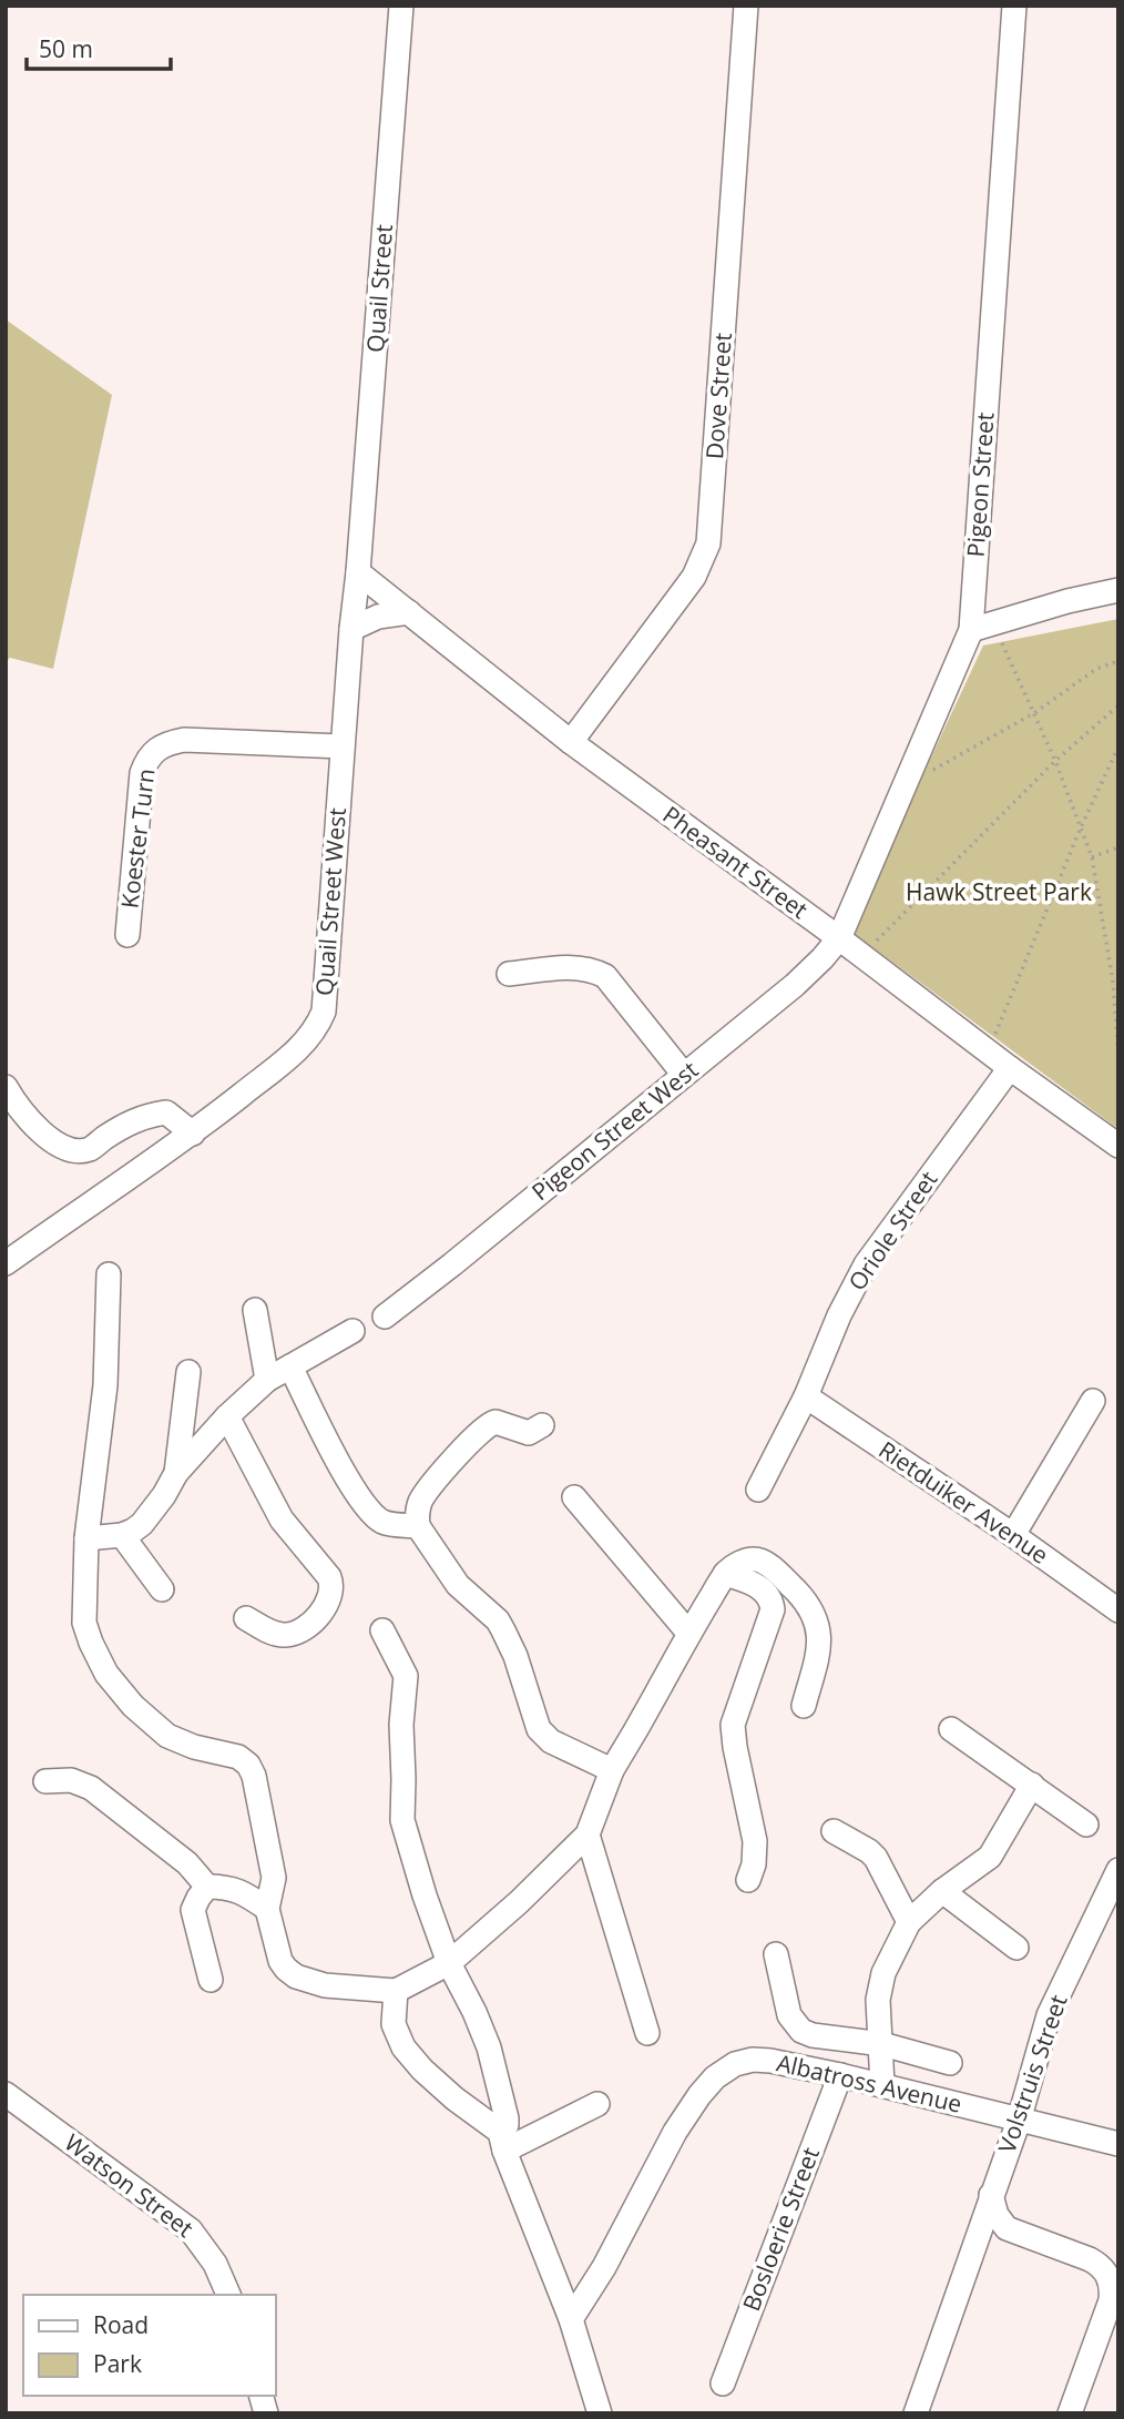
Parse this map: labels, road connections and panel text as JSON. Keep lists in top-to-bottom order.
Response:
{
  "streets": {
    "street": [
      "Quail Street",
      "Dove Street",
      "Pigeon Street",
      "Koester Turn",
      "Pheasant Street",
      "Quail Street West",
      "Pigeon Street West",
      "Oriole Street",
      "Rietduiker Avenue",
      "Volstruis Street",
      "Albatross Avenue",
      "Watson Street",
      "Bosloerie Street"
    ]
  },
  "crossings": [
    ["Quail Street", "Pheasant Street"],
    ["Quail Street", "Quail Street West"],
    ["Dove Street", "Pheasant Street"],
    ["Pigeon Street", "Pheasant Street"],
    ["Pigeon Street", "Pigeon Street West"],
    ["Koester Turn", "Quail Street West"],
    ["Pheasant Street", "Quail Street West"],
    ["Pheasant Street", "Pigeon Street West"],
    ["Pheasant Street", "Oriole Street"],
    ["Oriole Street", "Rietduiker Avenue"],
    ["Volstruis Street", "Albatross Avenue"],
    ["Albatross Avenue", "Bosloerie Street"]
  ],
  "parks": ["Hawk Street Park"],
  "legend": ["Road", "Park"],
  "scale_bar": "50 m"
}
